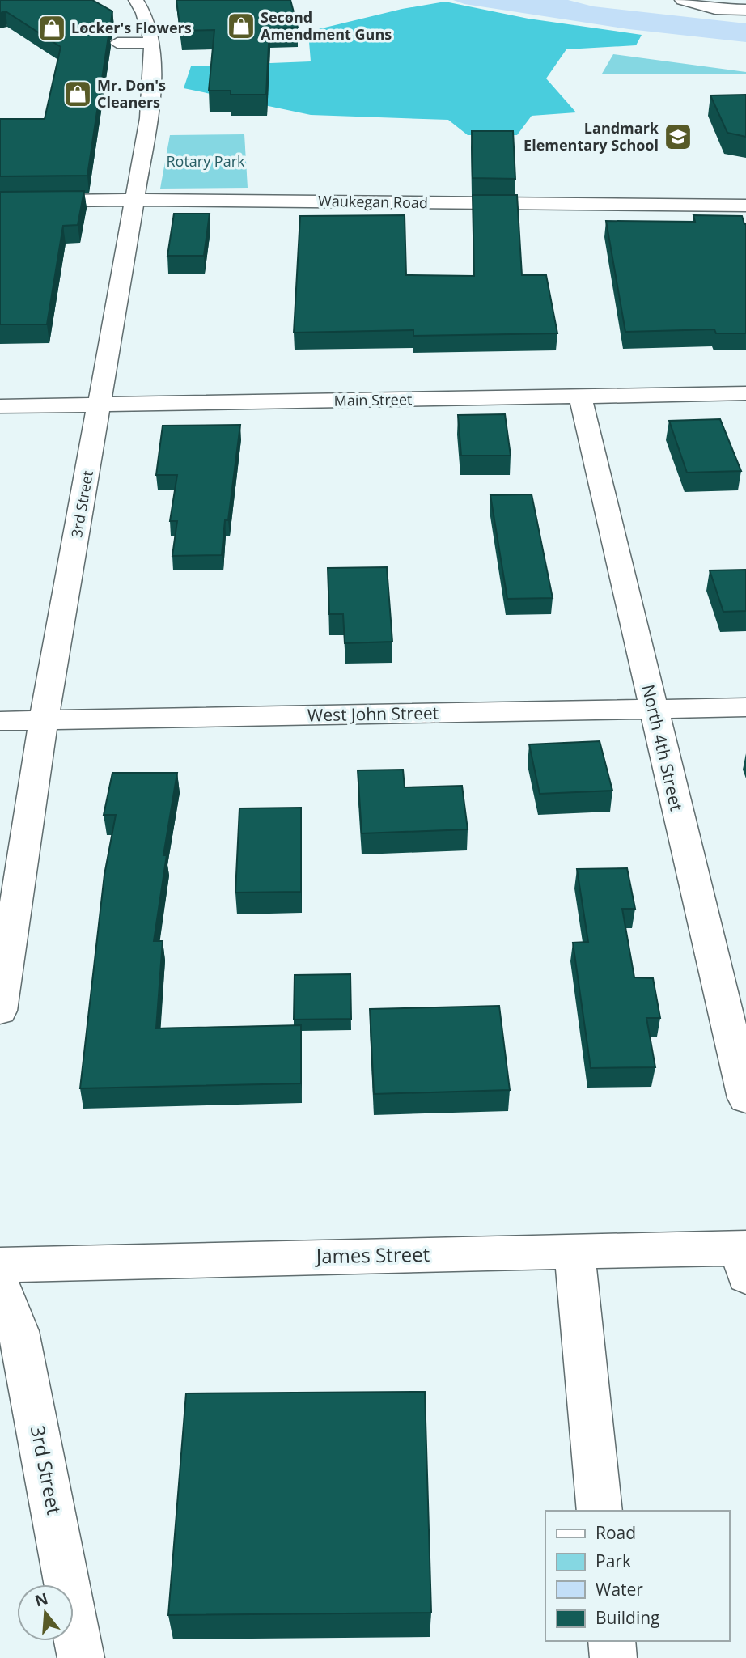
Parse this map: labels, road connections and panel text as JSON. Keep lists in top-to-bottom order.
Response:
{
  "streets": {
    "street": [
      "Waukegan Road",
      "Main Street",
      "3rd Street",
      "West John Street",
      "North 4th Street",
      "James Street"
    ]
  },
  "crossings": [
    ["Waukegan Road", "3rd Street"],
    ["Main Street", "3rd Street"],
    ["Main Street", "North 4th Street"],
    ["3rd Street", "West John Street"],
    ["West John Street", "North 4th Street"]
  ],
  "parks": ["Rotary Park"],
  "places": {
    "shop": ["Second Amendment Guns", "Locker's Flowers", "Mr. Don's Cleaners"],
    "school or university": ["Landmark Elementary School"]
  },
  "legend": [
    "Road",
    "Park",
    "Water",
    "Building"
  ],
  "north": "top"
}
